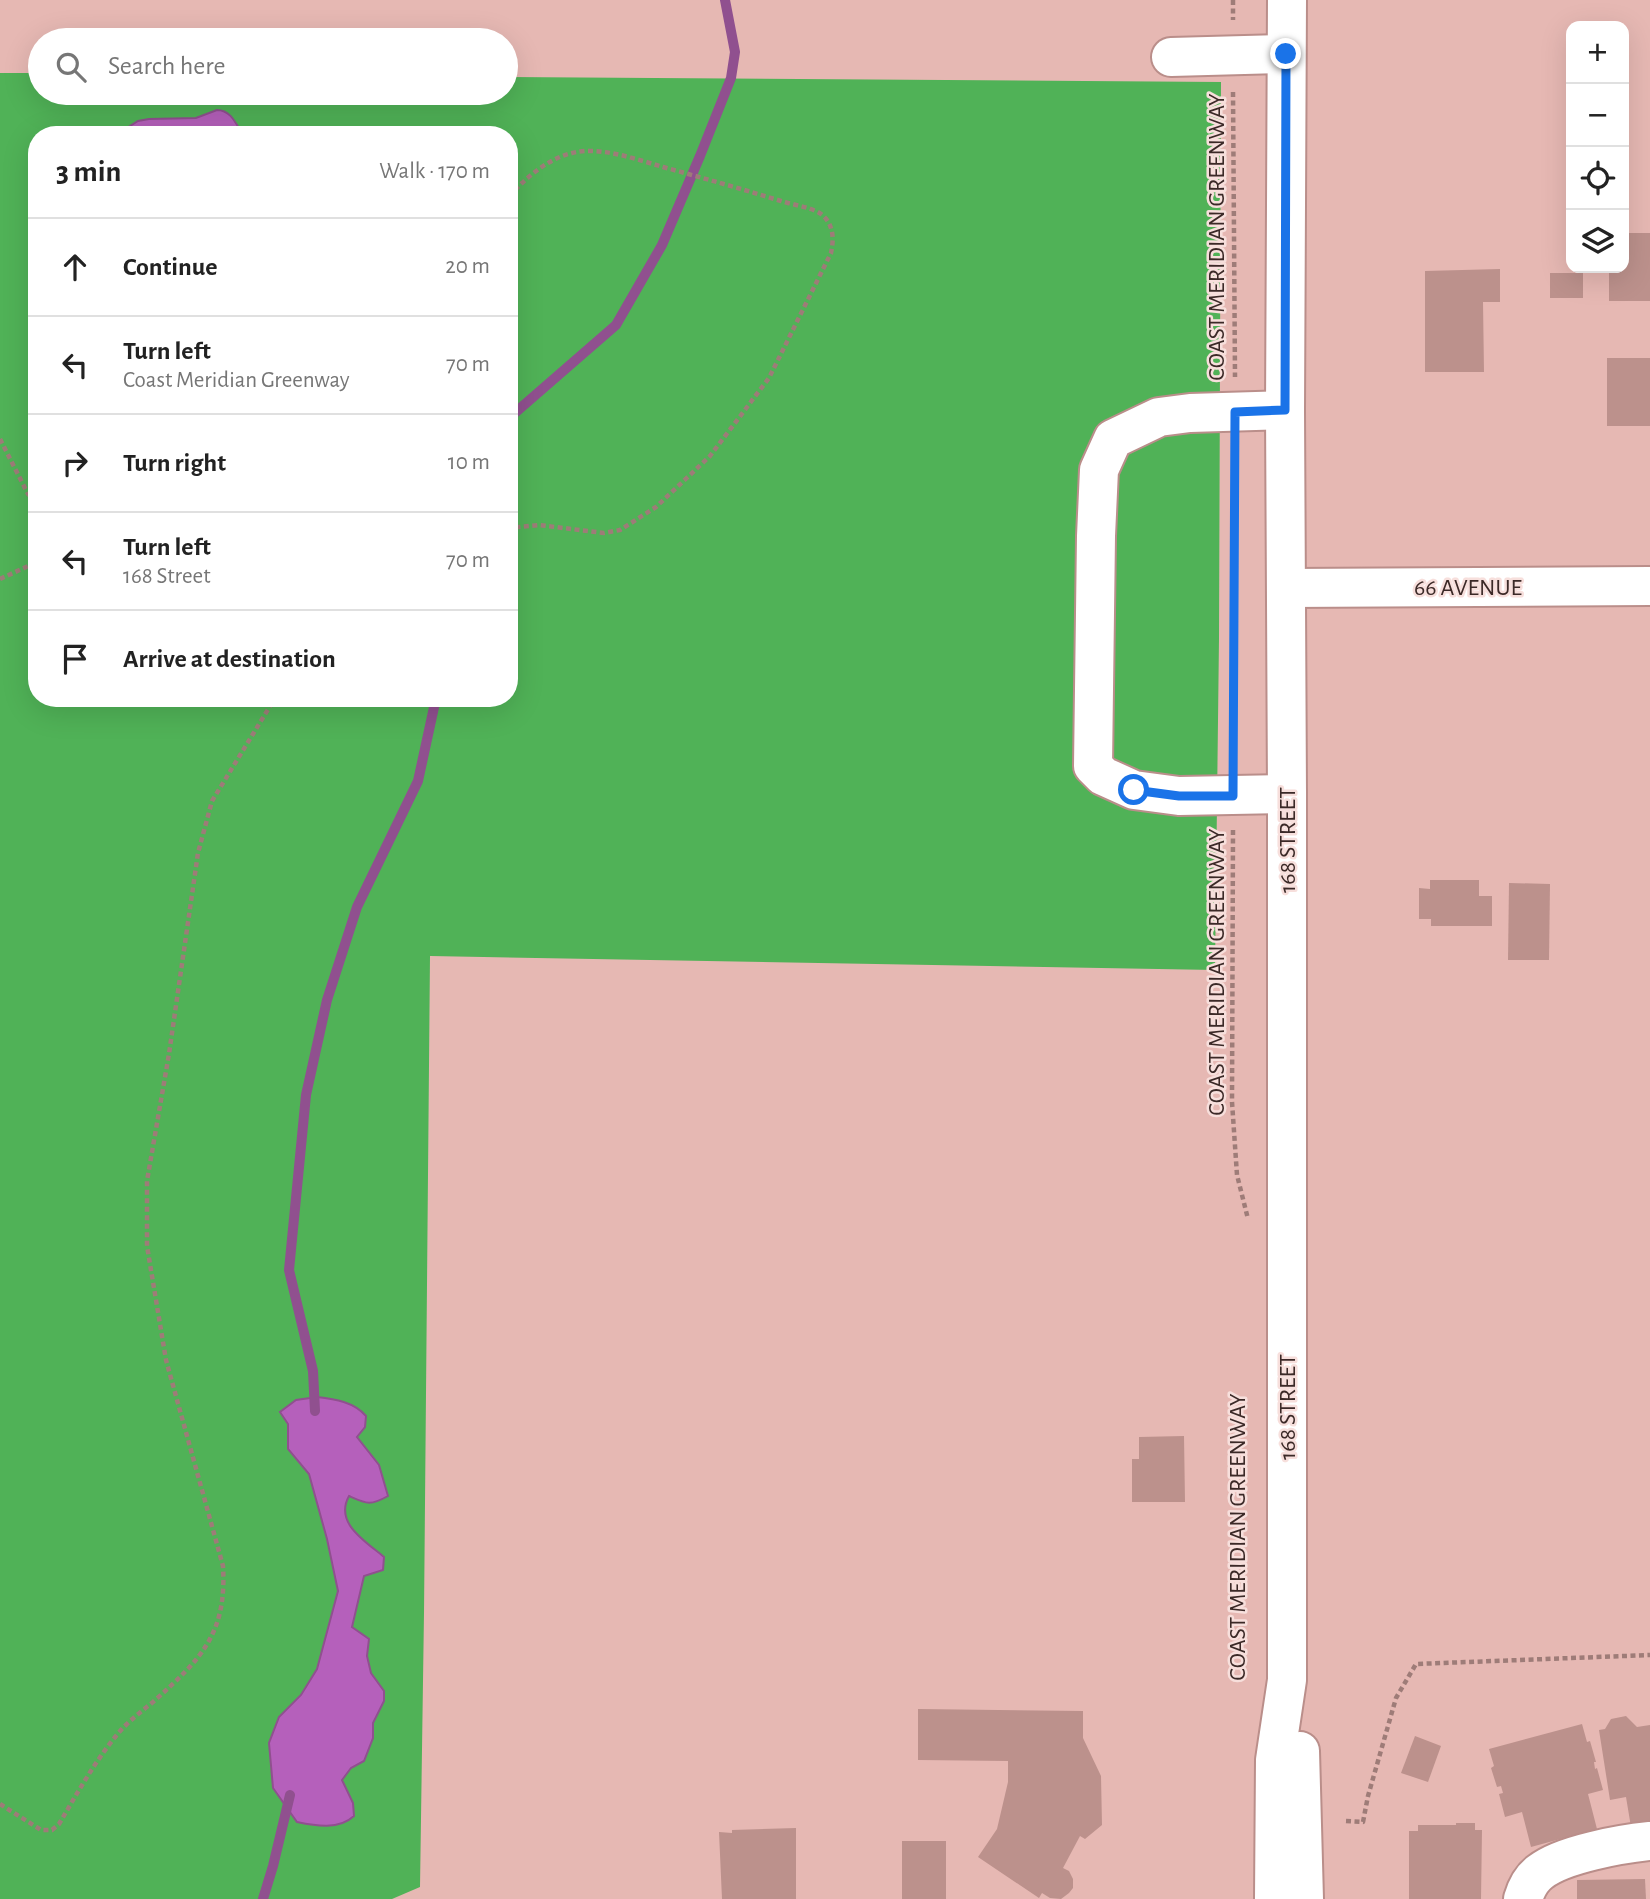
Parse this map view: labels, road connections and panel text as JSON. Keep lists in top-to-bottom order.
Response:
{
  "streets": {
    "main road": ["66 AVENUE", "168 STREET"],
    "path": ["COAST MERIDIAN GREENWAY"]
  },
  "crossings": [
    ["66 AVENUE", "168 STREET"]
  ],
  "page": {
    "map_buttons": ["+", "−"],
    "search": "Search here",
    "heading": ["3 min", "Walk · 170 m"],
    "list": [
      ["Continue", "20 m"],
      ["Turn left", "Coast Meridian Greenway", "70 m"],
      ["Turn right", "10 m"],
      ["Turn left", "168 Street", "70 m"],
      "Arrive at destination"
    ]
  }
}
